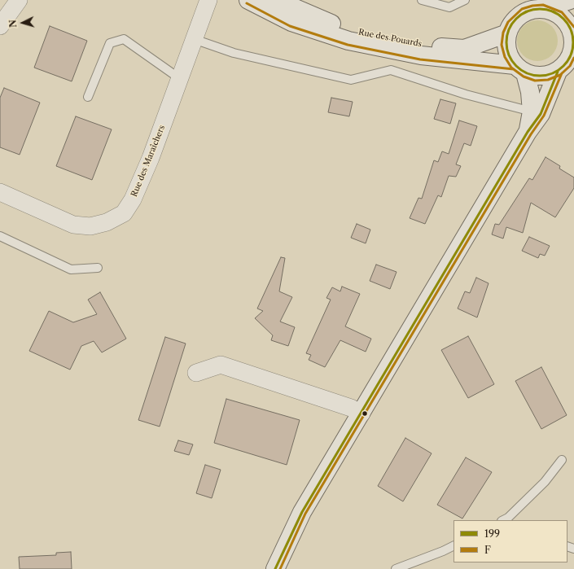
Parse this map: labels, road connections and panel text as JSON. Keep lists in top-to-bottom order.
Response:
{
  "streets": {
    "main road": ["Rue des Pouards"],
    "street": ["Rue des Maraîchers"]
  },
  "lines": ["transit line F", "transit line 199"],
  "legend": ["199", "F"],
  "north": "left"
}
